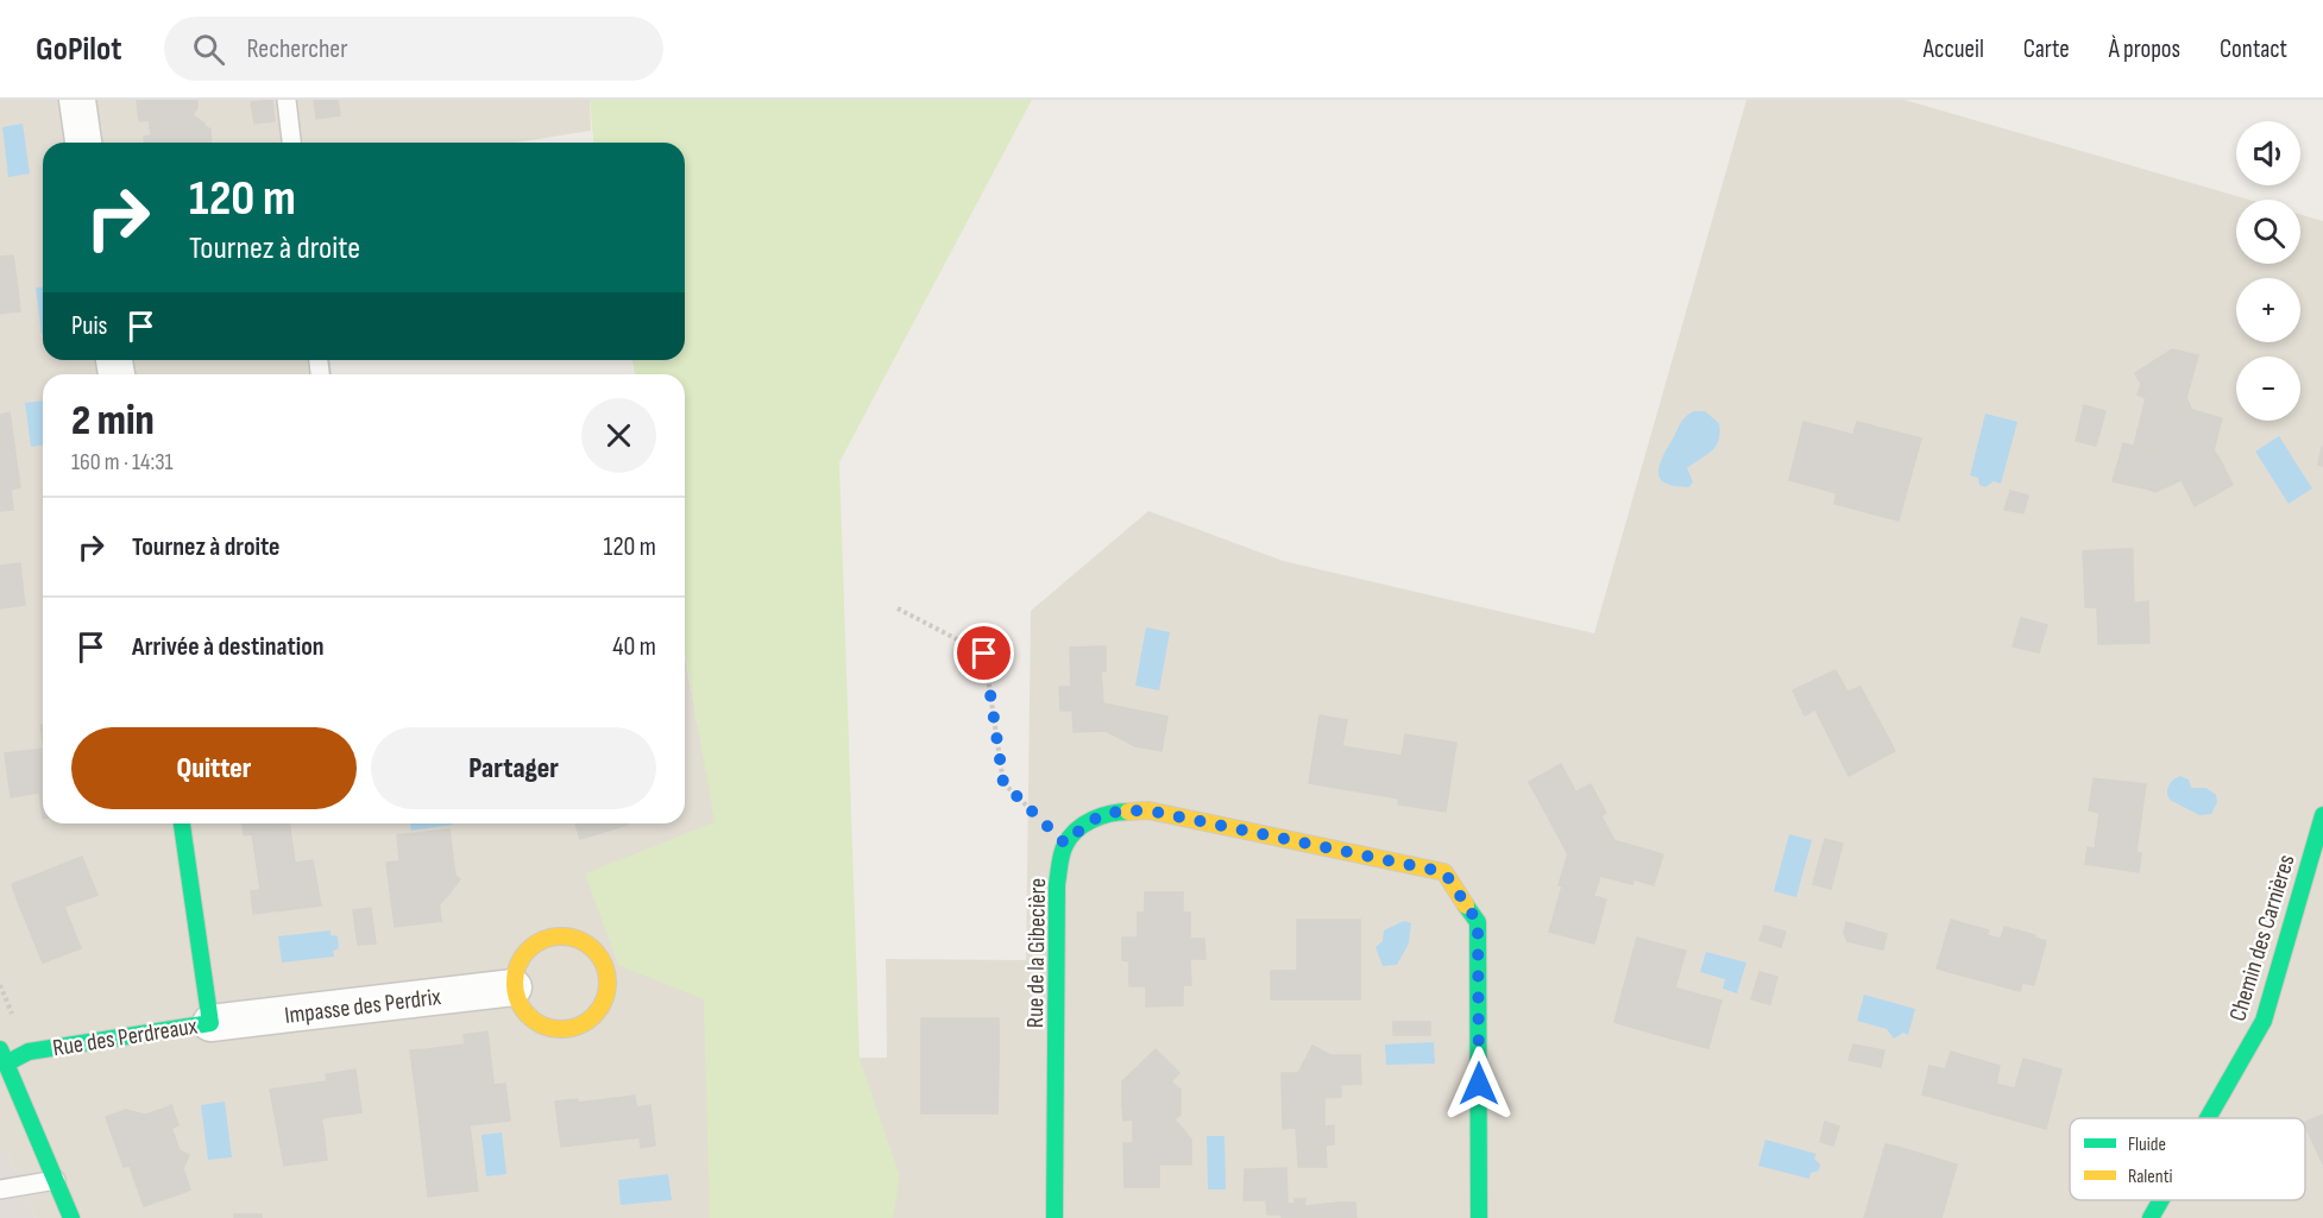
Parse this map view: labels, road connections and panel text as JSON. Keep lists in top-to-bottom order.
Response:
{
  "streets": {
    "street": [
      "Chemin des Carnières",
      "Rue de la Gibecière",
      "Impasse des Perdrix",
      "Rue des Perdreaux"
    ]
  },
  "crossings": [
    ["Impasse des Perdrix", "Rue des Perdreaux"]
  ],
  "legend": ["Fluide", "Ralenti"],
  "page": {
    "header": "GoPilot",
    "search": "Rechercher",
    "nav": [
      "Accueil",
      "Carte",
      "À propos",
      "Contact"
    ],
    "map_buttons": ["+", "−"],
    "turn": ["120 m", "Tournez à droite"],
    "then": "Puis",
    "heading": ["2 min", "160 m · 14:31"],
    "list": [
      {
        "name": "Tournez à droite",
        "value": "120 m"
      },
      {
        "name": "Arrivée à destination",
        "value": "40 m"
      }
    ],
    "buttons": ["Quitter", "Partager"]
  }
}
